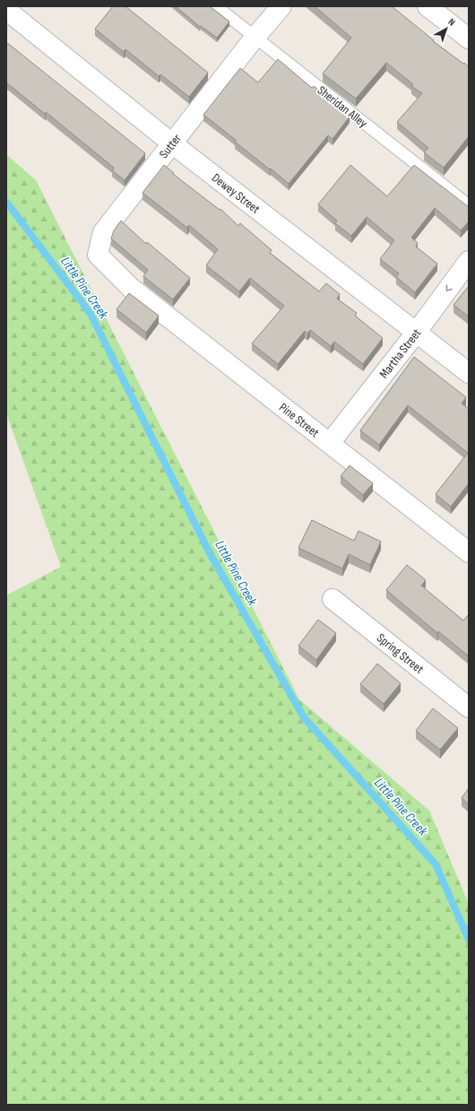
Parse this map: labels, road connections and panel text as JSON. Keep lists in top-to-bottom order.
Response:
{
  "streets": {
    "street": [
      "Sutter",
      "Dewey Street",
      "Martha Street",
      "Pine Street",
      "Spring Street"
    ],
    "lane": ["Sheridan Alley"]
  },
  "crossings": [
    ["Sheridan Alley", "Sutter"],
    ["Sutter", "Dewey Street"],
    ["Sutter", "Pine Street"],
    ["Dewey Street", "Martha Street"],
    ["Martha Street", "Pine Street"]
  ],
  "one_way": ["Martha Street"],
  "water": ["Little Pine Creek"],
  "north": "top right"
}
